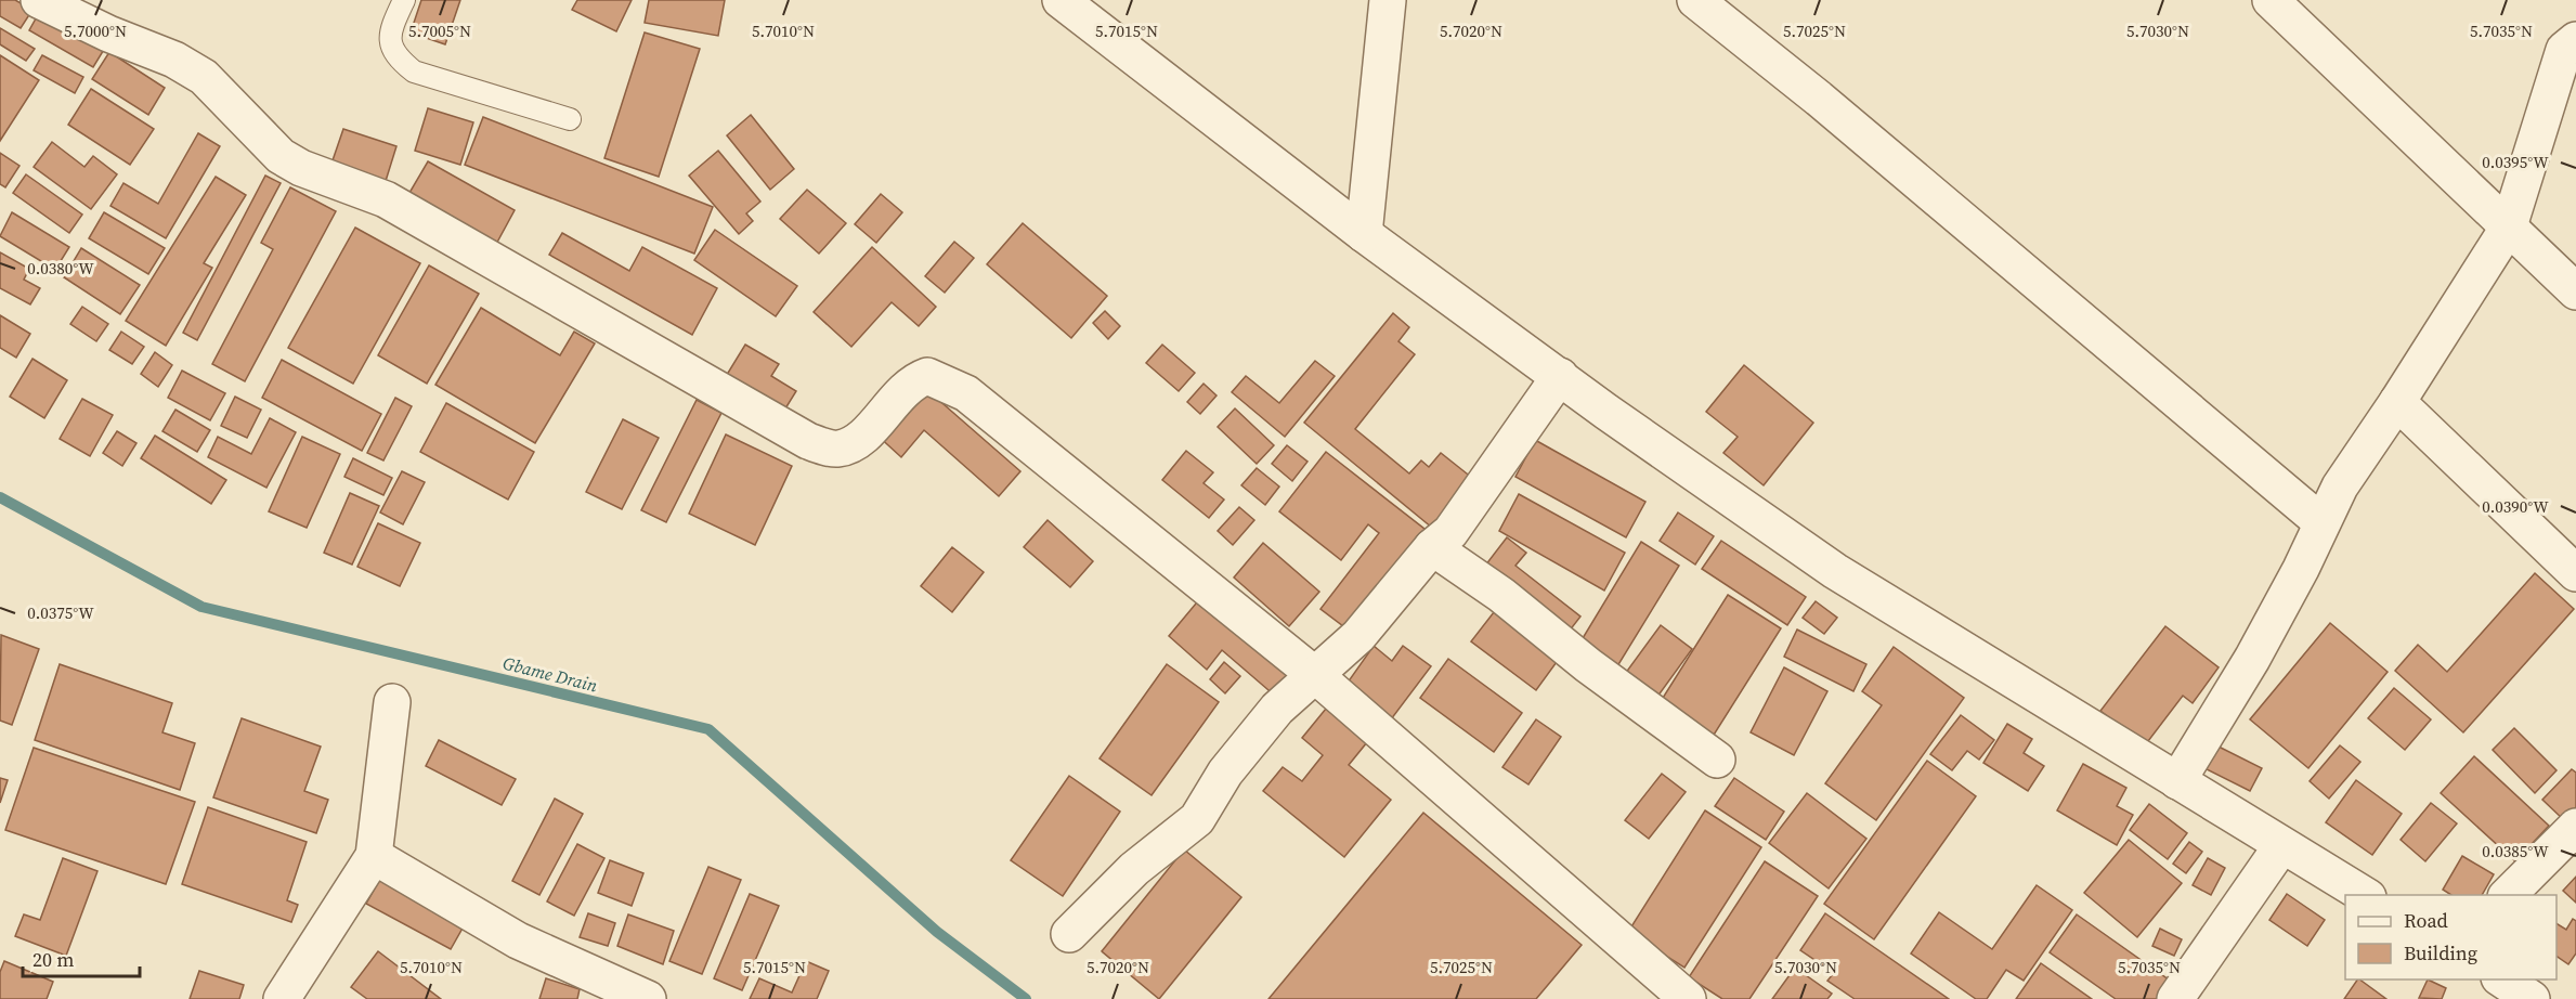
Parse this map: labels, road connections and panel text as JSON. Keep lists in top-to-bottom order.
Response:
{
  "water": ["Gbame Drain"],
  "legend": ["Road", "Building"],
  "scale_bar": "20 m",
  "coordinates": [
    "5.7000°N",
    "5.7005°N",
    "5.7010°N",
    "5.7015°N",
    "5.7020°N",
    "5.7025°N",
    "5.7030°N",
    "5.7035°N",
    "0.0395°W",
    "0.0380°W",
    "0.0390°W",
    "0.0375°W",
    "0.0385°W"
  ]
}
